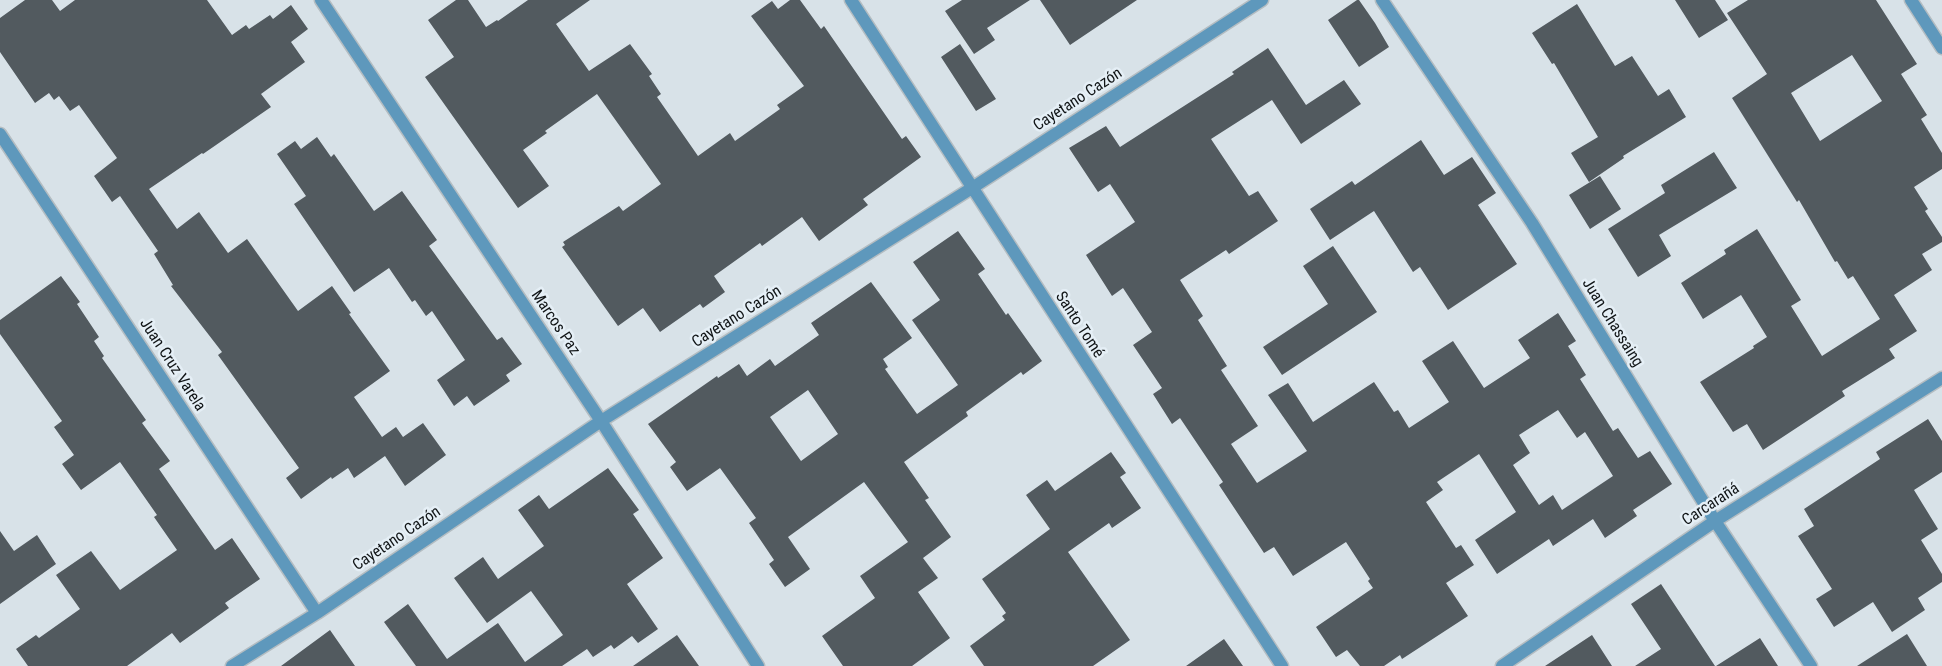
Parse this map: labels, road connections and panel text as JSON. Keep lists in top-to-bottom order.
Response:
{
  "streets": {
    "street": [
      "Cayetano Cazón",
      "Marcos Paz",
      "Juan Chassaing",
      "Santo Tomé",
      "Juan Cruz Varela",
      "Carcarañá"
    ]
  },
  "crossings": [
    ["Cayetano Cazón", "Marcos Paz"],
    ["Cayetano Cazón", "Santo Tomé"],
    ["Cayetano Cazón", "Juan Cruz Varela"],
    ["Juan Chassaing", "Carcarañá"]
  ]
}
